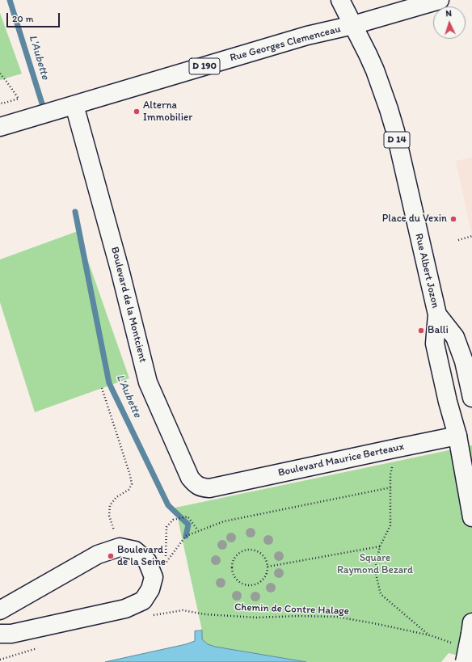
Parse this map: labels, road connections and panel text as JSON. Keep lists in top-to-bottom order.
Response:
{
  "streets": {
    "main road": [
      "Rue Georges Clemenceau",
      "D 190",
      "D 14",
      "Rue Albert Jozon",
      "Boulevard de la Montcient",
      "Boulevard Maurice Berteaux"
    ],
    "path": ["Chemin de Contre Halage"]
  },
  "crossings": [
    ["Rue Georges Clemenceau", "D 14"],
    ["Rue Georges Clemenceau", "Rue Albert Jozon"],
    ["Rue Georges Clemenceau", "Boulevard de la Montcient"],
    ["D 14", "Rue Albert Jozon"],
    ["Rue Albert Jozon", "Boulevard Maurice Berteaux"],
    ["Boulevard de la Montcient", "Boulevard Maurice Berteaux"]
  ],
  "water": ["L'Aubette"],
  "parks": ["Square Raymond Bezard"],
  "places": [
    "Alterna Immobilier",
    "Place du Vexin",
    "Balli",
    "Boulevard de la Seine"
  ],
  "scale_bar": "20 m",
  "north": "top"
}
